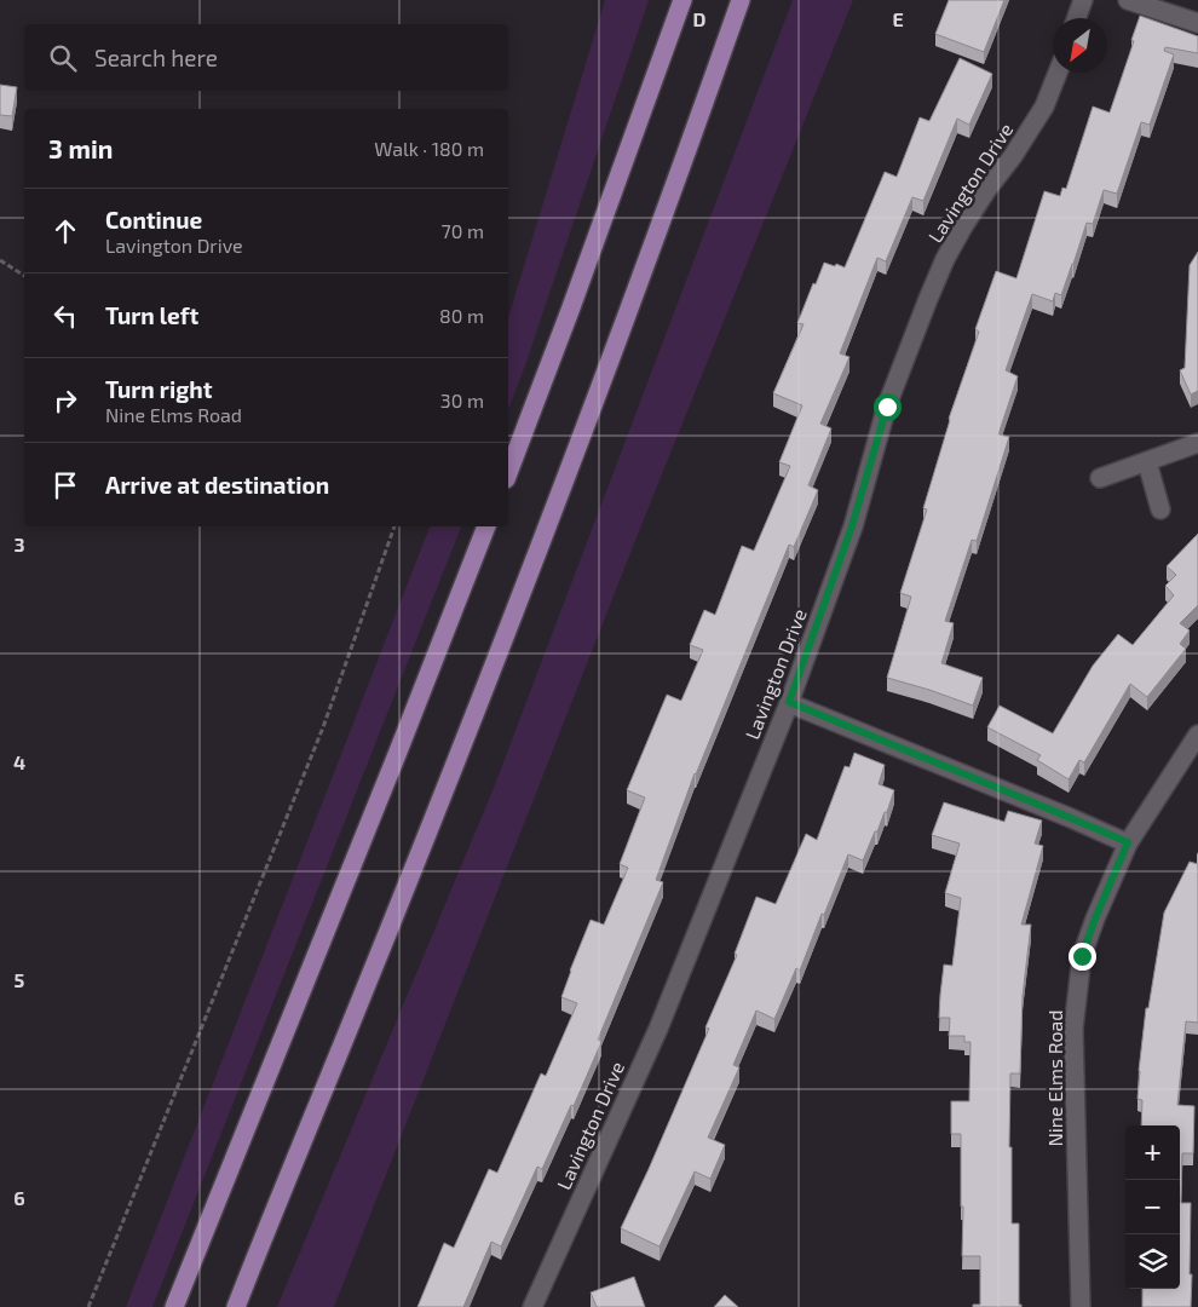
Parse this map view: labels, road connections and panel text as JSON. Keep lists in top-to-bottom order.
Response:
{
  "streets": {
    "street": ["Lavington Drive", "Nine Elms Road"]
  },
  "north": "bottom left",
  "page": {
    "search": "Search here",
    "heading": ["3 min", "Walk · 180 m"],
    "list": [
      ["Continue", "Lavington Drive", "70 m"],
      ["Turn left", "80 m"],
      ["Turn right", "Nine Elms Road", "30 m"],
      "Arrive at destination"
    ],
    "map_buttons": ["+", "−"]
  },
  "grid": {
    "columns": ["D", "E"],
    "rows": [
      "3",
      "4",
      "5",
      "6"
    ]
  }
}
